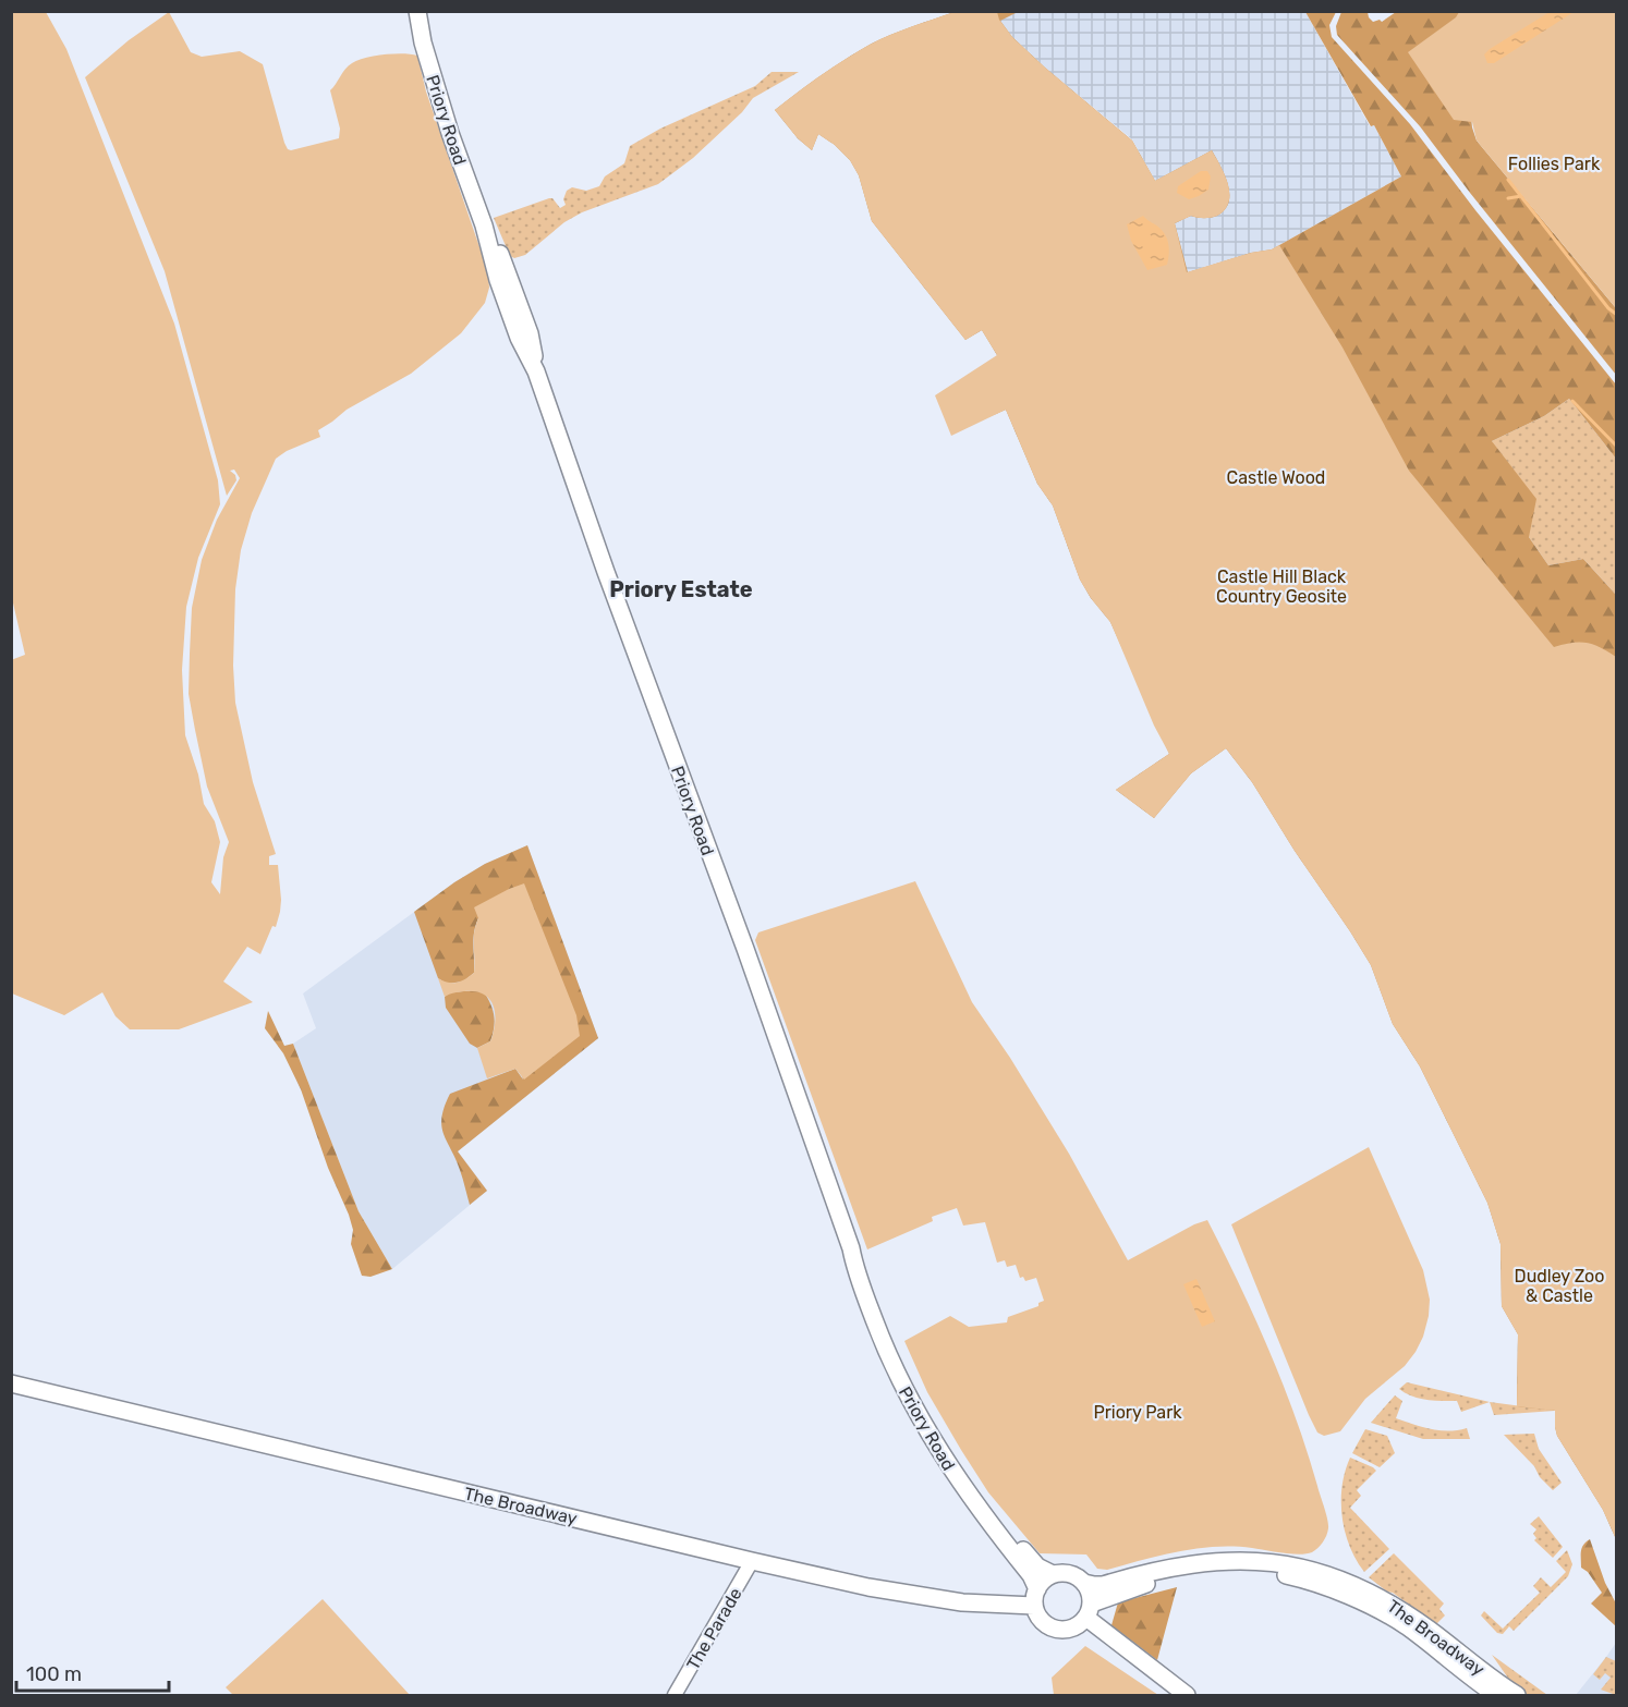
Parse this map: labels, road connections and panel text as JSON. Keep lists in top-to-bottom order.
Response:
{
  "streets": {
    "main road": ["Priory Road", "The Broadway"],
    "street": ["The Parade"]
  },
  "crossings": [
    ["Priory Road", "The Broadway"],
    ["The Broadway", "The Parade"]
  ],
  "districts": ["Priory Estate"],
  "parks": [
    "Follies Park",
    "Castle Wood",
    "Castle Hill Black Country Geosite",
    "Dudley Zoo & Castle",
    "Priory Park"
  ],
  "scale_bar": "100 m"
}
